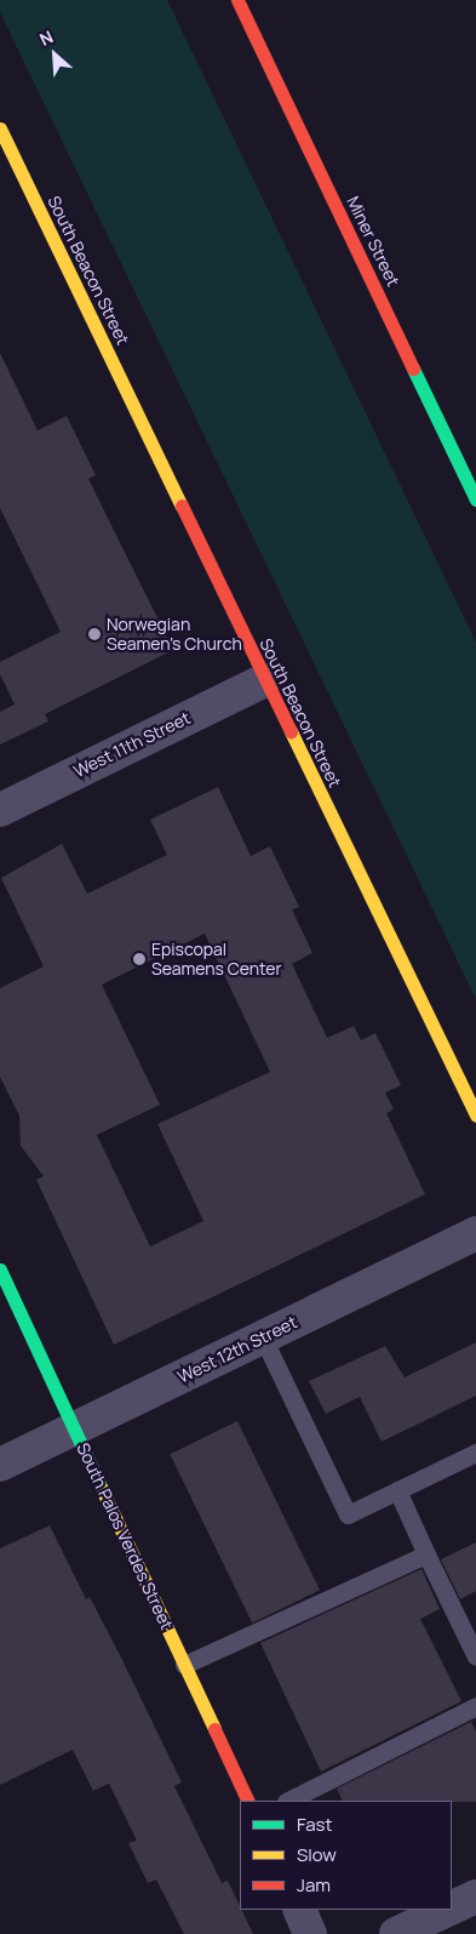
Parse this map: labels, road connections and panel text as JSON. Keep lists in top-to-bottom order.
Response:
{
  "streets": {
    "street": [
      "Miner Street",
      "South Beacon Street",
      "West 11th Street",
      "West 12th Street",
      "South Palos Verdes Street"
    ]
  },
  "crossings": [
    ["South Beacon Street", "West 11th Street"],
    ["West 12th Street", "South Palos Verdes Street"]
  ],
  "places": ["Norwegian Seamen's Church", "Episcopal Seamens Center"],
  "legend": ["Fast", "Slow", "Jam"],
  "north": "top left"
}
